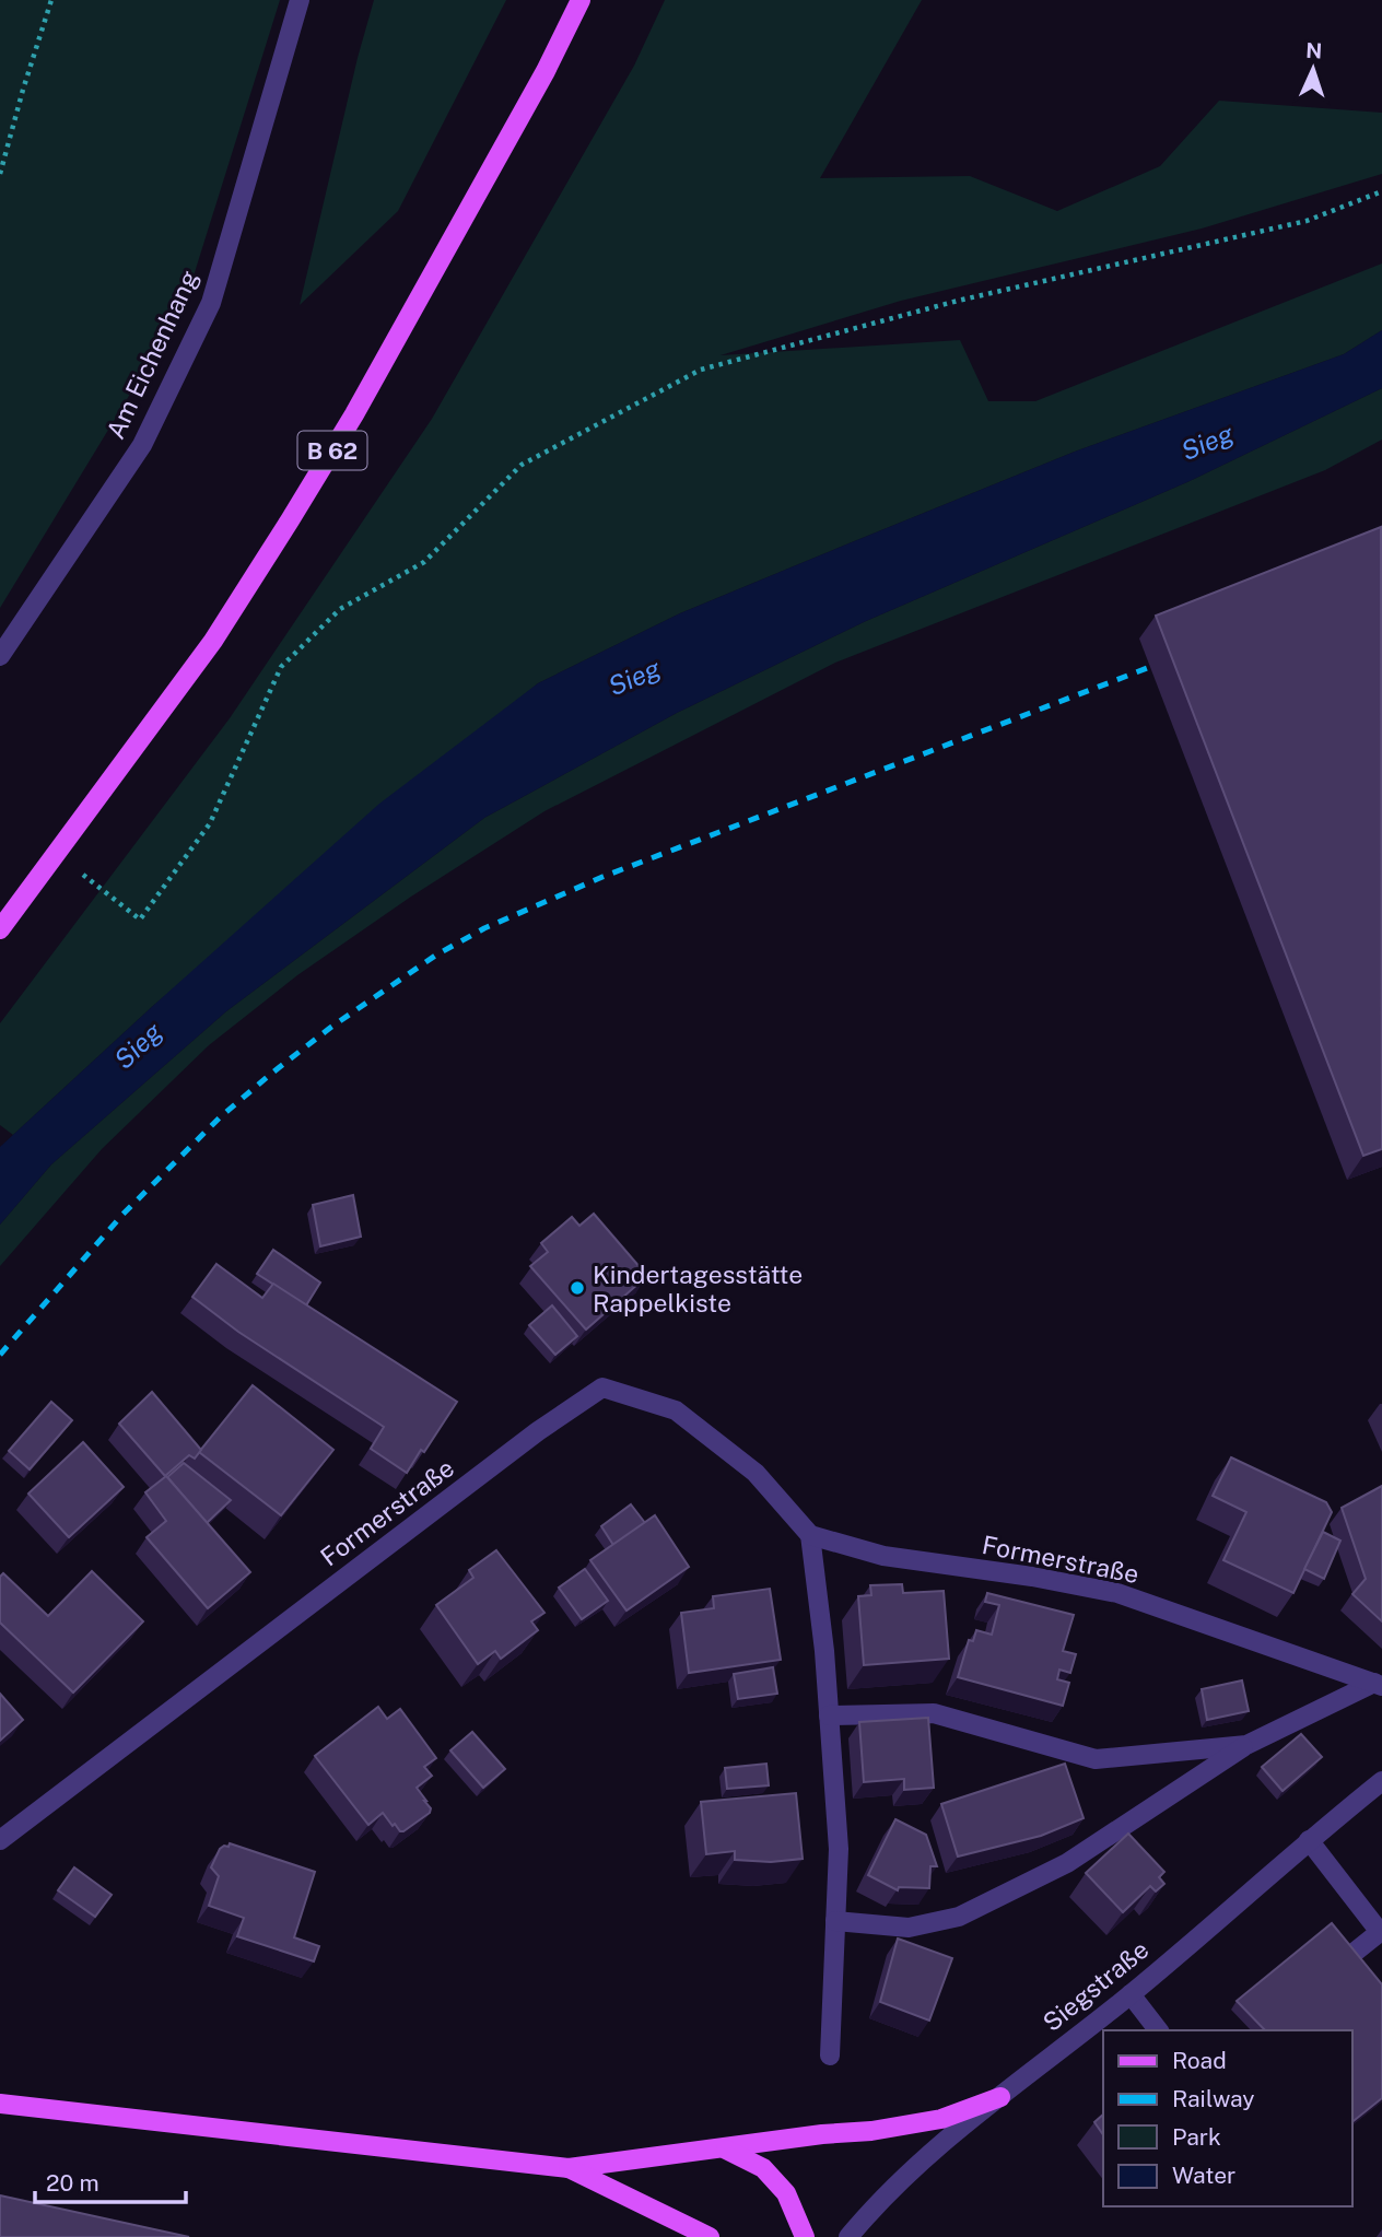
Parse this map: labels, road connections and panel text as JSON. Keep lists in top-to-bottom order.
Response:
{
  "streets": {
    "main road": ["B 62"],
    "street": ["Am Eichenhang", "Formerstraße", "Siegstraße"]
  },
  "water": ["Sieg"],
  "places": ["Kindertagesstätte Rappelkiste"],
  "legend": [
    "Road",
    "Railway",
    "Park",
    "Water"
  ],
  "scale_bar": "20 m",
  "north": "top"
}
